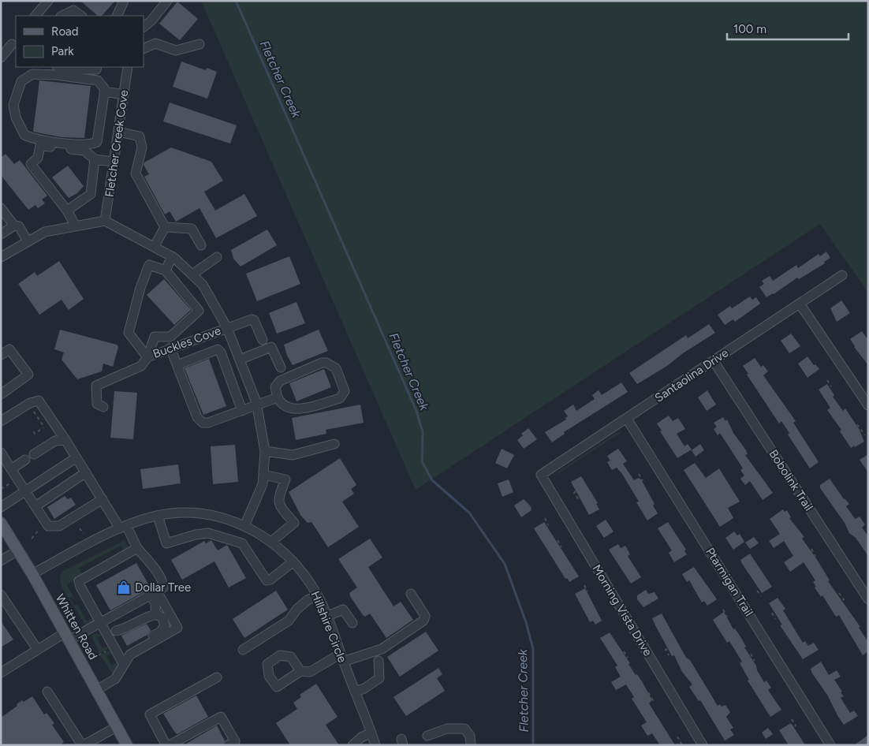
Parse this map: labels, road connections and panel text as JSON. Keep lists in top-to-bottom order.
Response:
{
  "streets": {
    "main road": ["Whitten Road"],
    "street": [
      "Fletcher Creek Cove",
      "Buckles Cove",
      "Santaolina Drive",
      "Bobolink Trail",
      "Ptarmigan Trail",
      "Morning Vista Drive",
      "Hillshire Circle"
    ]
  },
  "crossings": [
    ["Santaolina Drive", "Bobolink Trail"],
    ["Santaolina Drive", "Ptarmigan Trail"],
    ["Santaolina Drive", "Morning Vista Drive"],
    ["Whitten Road", "Hillshire Circle"]
  ],
  "water": ["Fletcher Creek"],
  "places": {
    "shop": ["Dollar Tree"]
  },
  "legend": ["Road", "Park"],
  "scale_bar": "100 m"
}
